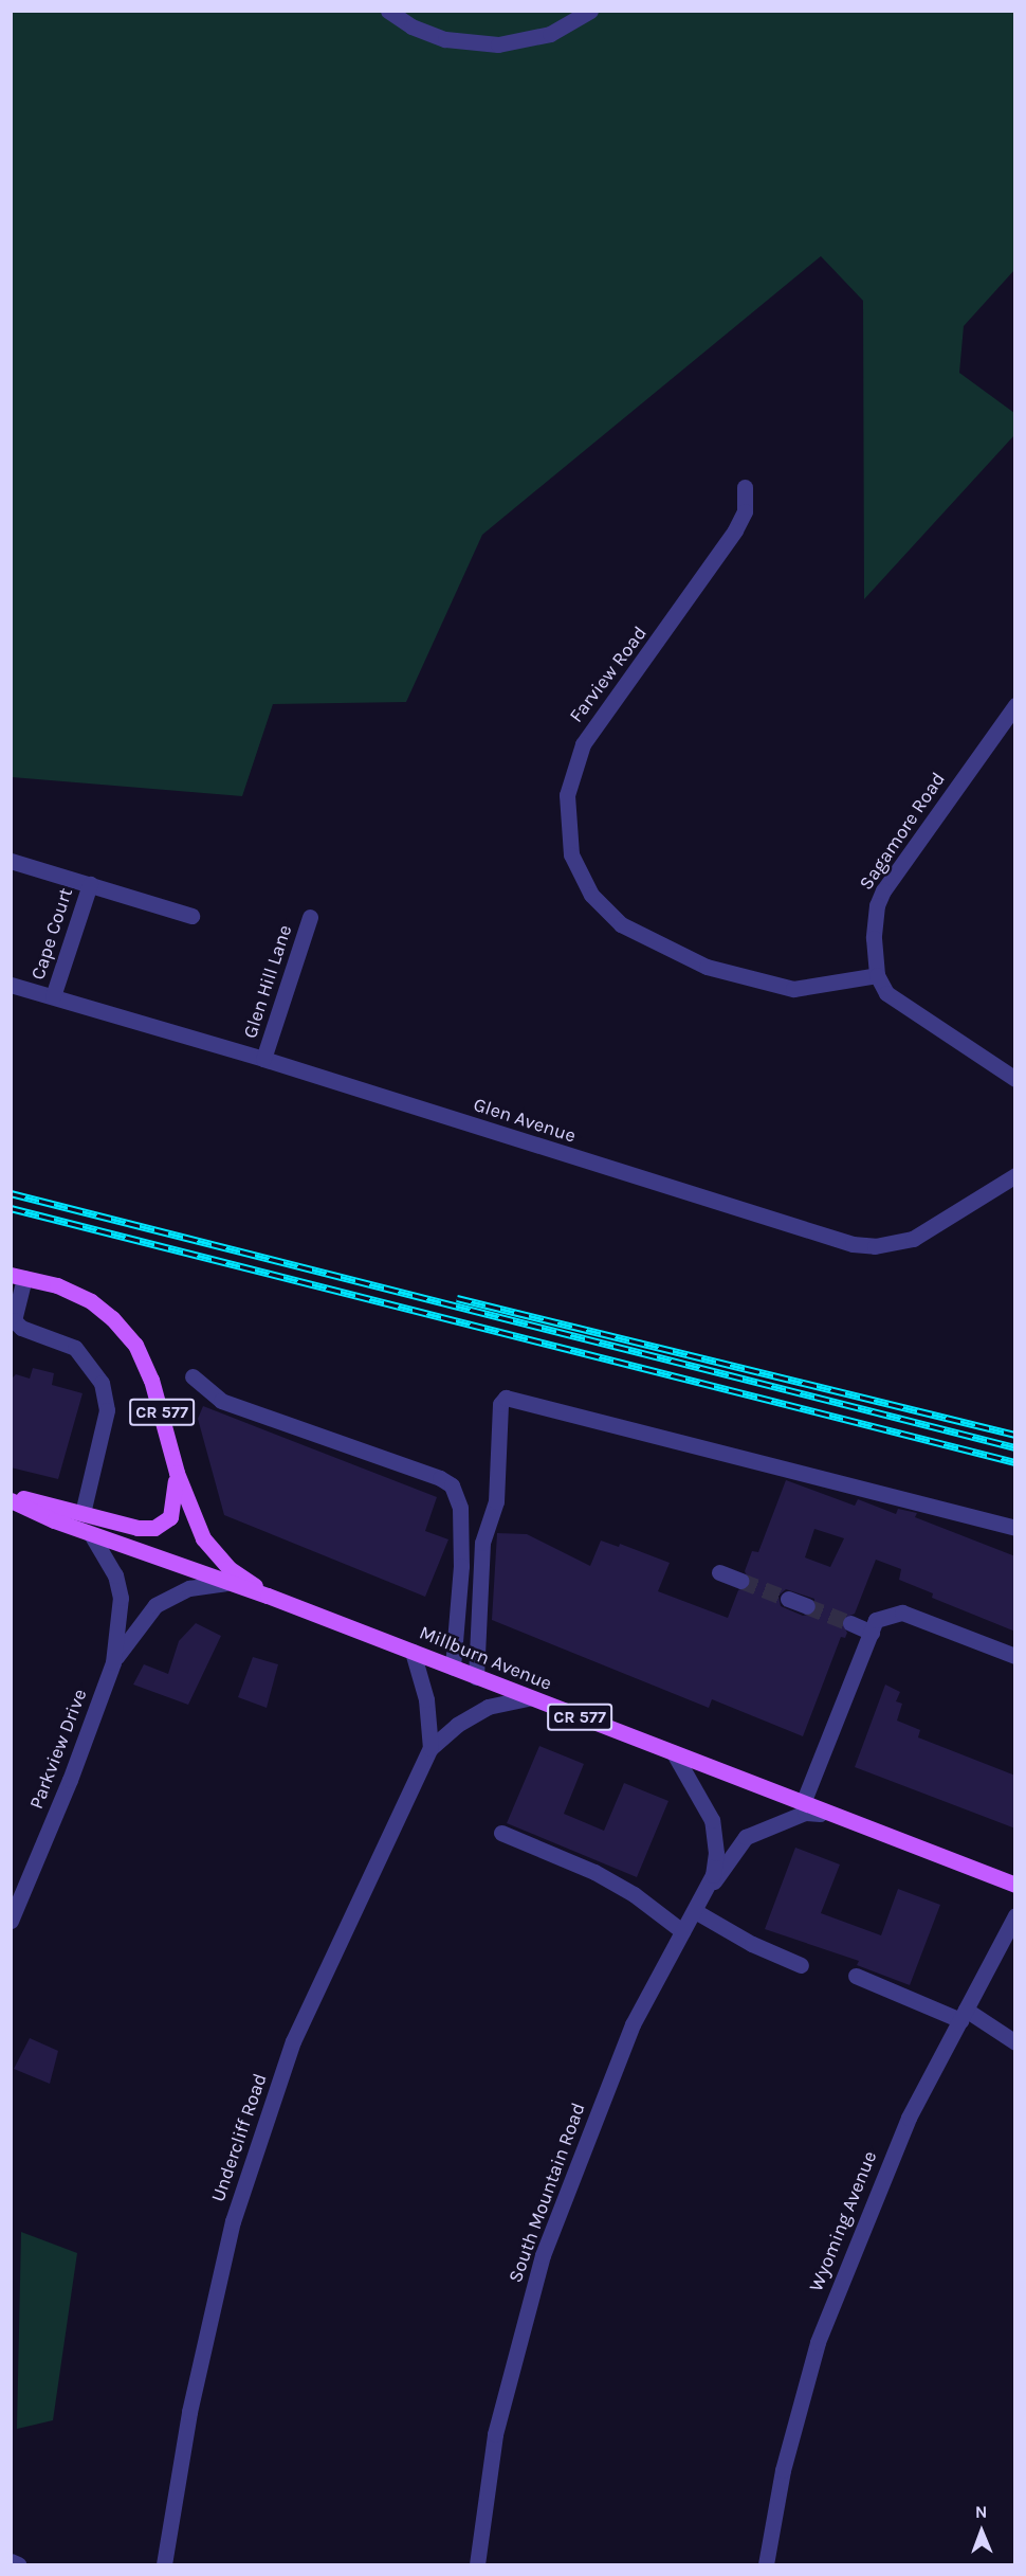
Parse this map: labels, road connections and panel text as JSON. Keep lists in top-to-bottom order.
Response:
{
  "streets": {
    "main road": ["CR 577", "Millburn Avenue"],
    "street": [
      "Farview Road",
      "Sagamore Road",
      "Cape Court",
      "Glen Hill Lane",
      "Glen Avenue",
      "Parkview Drive",
      "Undercliff Road",
      "South Mountain Road",
      "Wyoming Avenue"
    ]
  },
  "crossings": [
    ["Farview Road", "Sagamore Road"],
    ["Cape Court", "Glen Avenue"],
    ["Glen Hill Lane", "Glen Avenue"],
    ["CR 577", "Millburn Avenue"],
    ["Millburn Avenue", "Parkview Drive"],
    ["Millburn Avenue", "Undercliff Road"],
    ["Millburn Avenue", "South Mountain Road"]
  ],
  "north": "top"
}
